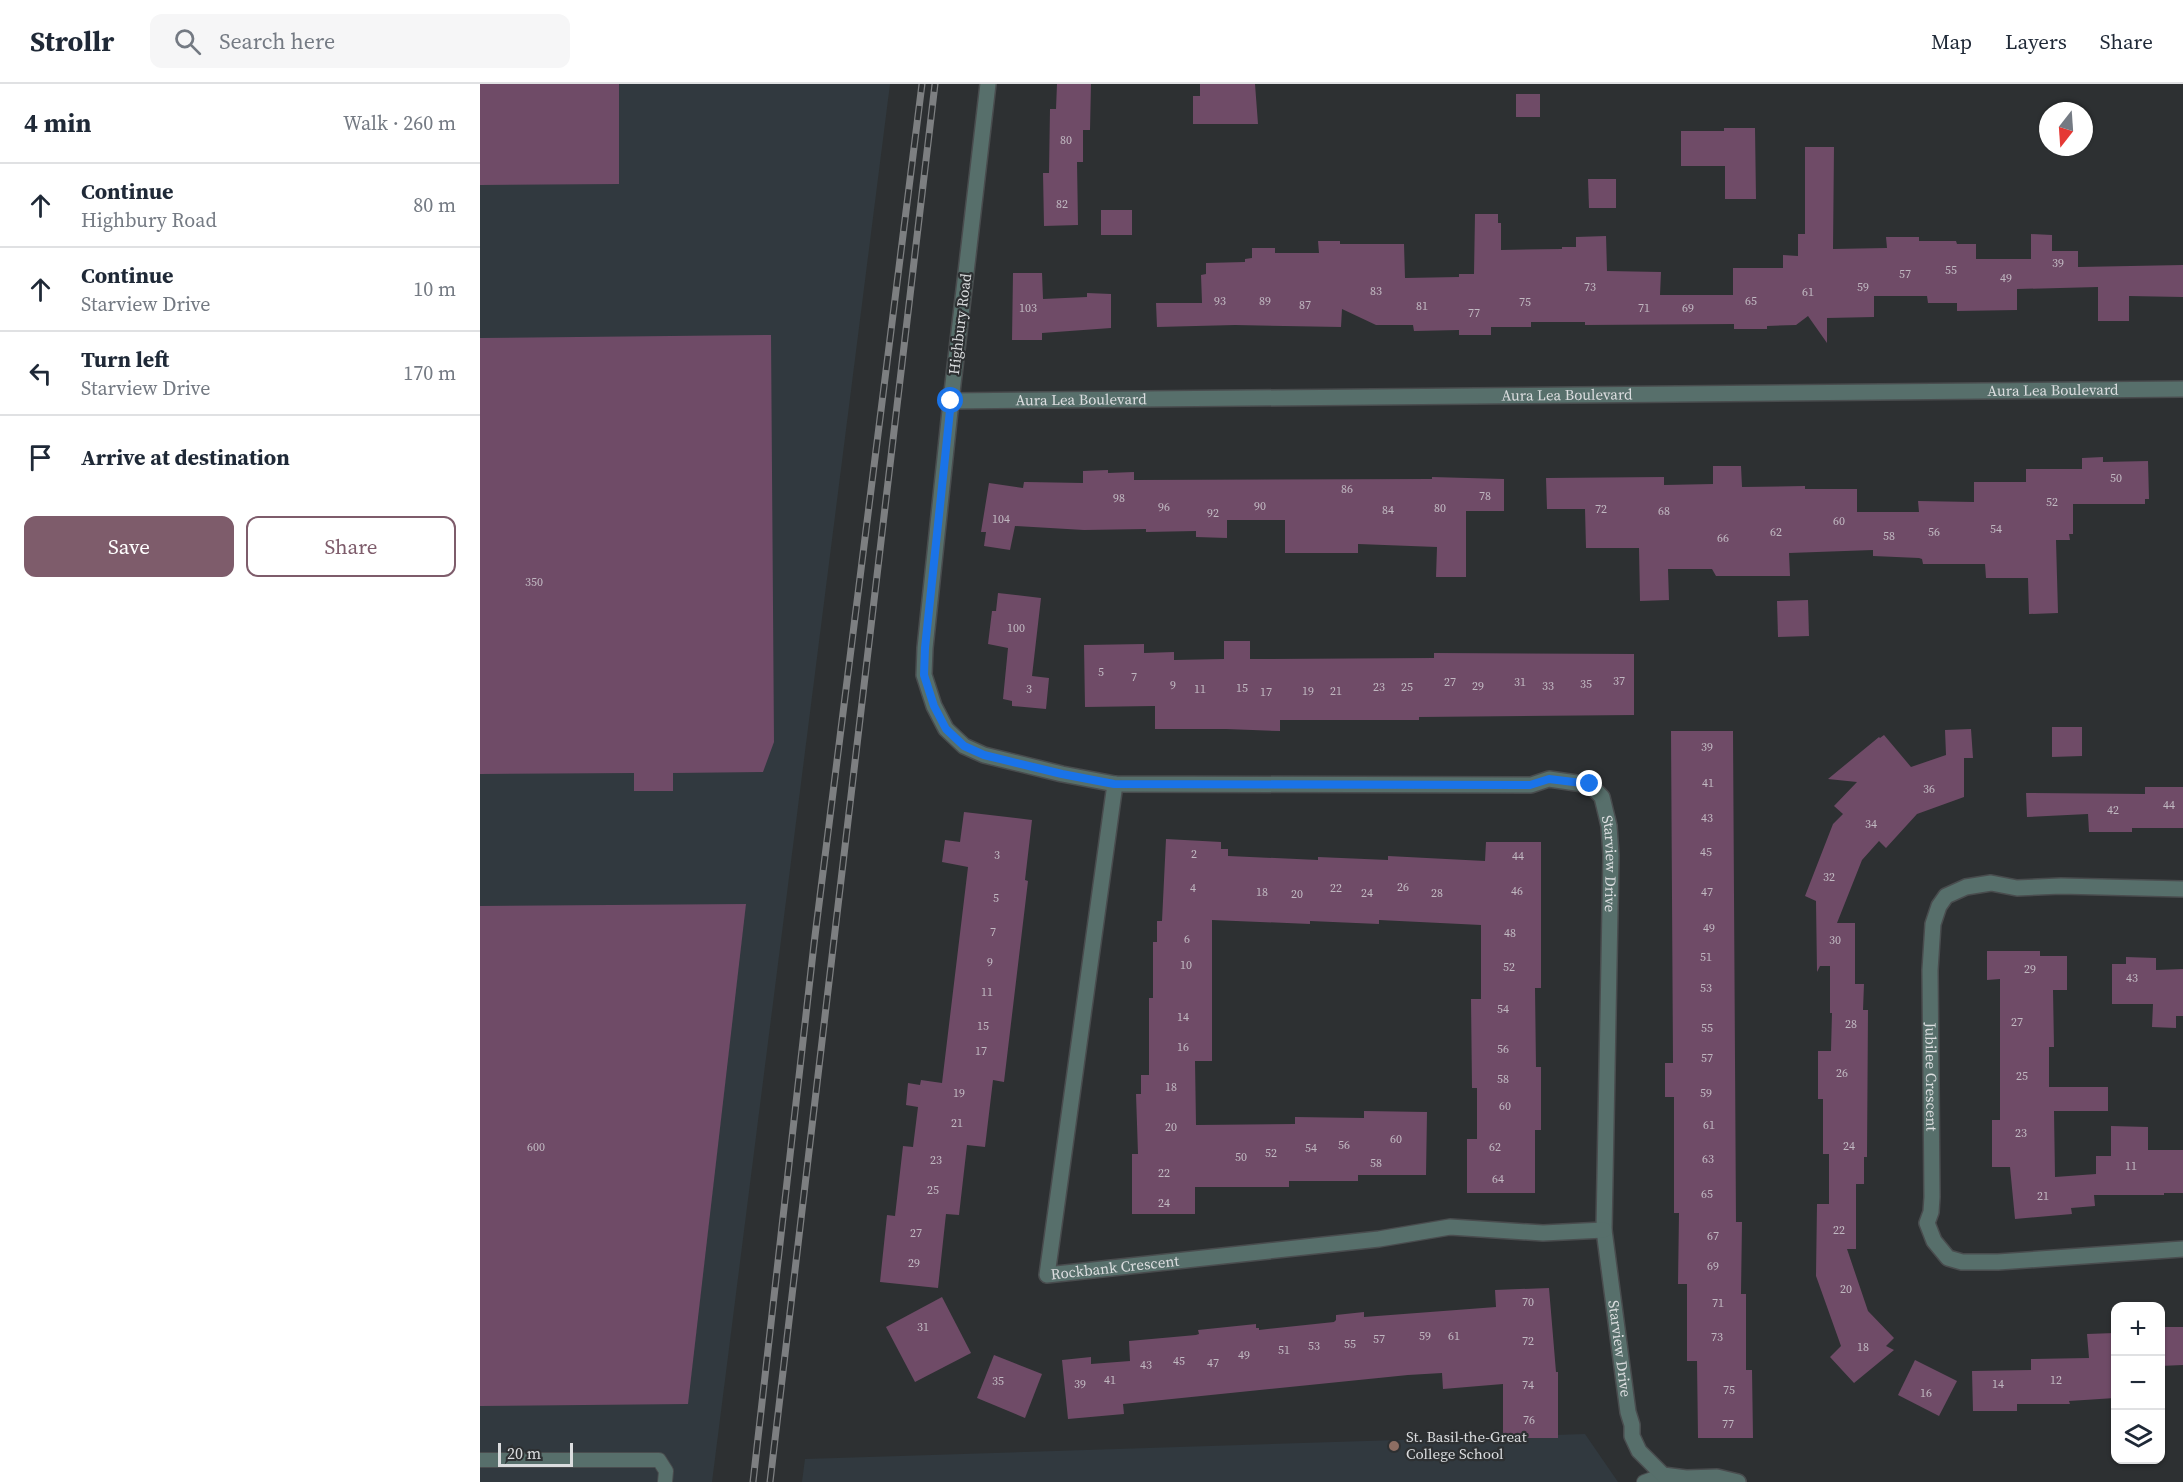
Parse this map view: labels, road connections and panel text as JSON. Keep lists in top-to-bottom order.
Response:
{
  "streets": {
    "street": [
      "Highbury Road",
      "Aura Lea Boulevard",
      "Starview Drive",
      "Jubilee Crescent",
      "Rockbank Crescent"
    ]
  },
  "crossings": [
    ["Highbury Road", "Aura Lea Boulevard"],
    ["Highbury Road", "Starview Drive"],
    ["Starview Drive", "Rockbank Crescent"]
  ],
  "places": ["St. Basil-the-Great College School"],
  "house_numbers": [
    "80",
    "82",
    "39",
    "55",
    "57",
    "49",
    "73",
    "59",
    "83",
    "61",
    "93",
    "89",
    "65",
    "75",
    "87",
    "81",
    "103",
    "71",
    "69",
    "77",
    "50",
    "86",
    "78",
    "98",
    "52",
    "90",
    "96",
    "80",
    "72",
    "84",
    "68",
    "92",
    "104",
    "60",
    "54",
    "62",
    "56",
    "58",
    "66",
    "350",
    "100",
    "5",
    "7",
    "37",
    "27",
    "31",
    "35",
    "9",
    "29",
    "33",
    "23",
    "25",
    "15",
    "3",
    "11",
    "19",
    "21",
    "17",
    "39",
    "41",
    "36",
    "44",
    "42",
    "43",
    "34",
    "45",
    "2",
    "3",
    "44",
    "32",
    "26",
    "4",
    "22",
    "46",
    "18",
    "47",
    "24",
    "28",
    "20",
    "5",
    "49",
    "7",
    "48",
    "6",
    "30",
    "51",
    "9",
    "10",
    "52",
    "29",
    "43",
    "53",
    "11",
    "54",
    "14",
    "27",
    "28",
    "15",
    "55",
    "16",
    "56",
    "17",
    "57",
    "26",
    "25",
    "58",
    "18",
    "19",
    "59",
    "60",
    "21",
    "61",
    "20",
    "23",
    "60",
    "56",
    "24",
    "600",
    "62",
    "54",
    "52",
    "50",
    "63",
    "23",
    "58",
    "11",
    "22",
    "64",
    "25",
    "65",
    "21",
    "24",
    "22",
    "27",
    "67",
    "29",
    "69",
    "20",
    "70",
    "71",
    "31",
    "59",
    "61",
    "73",
    "57",
    "72",
    "55",
    "53",
    "18",
    "51",
    "49",
    "45",
    "47",
    "43",
    "41",
    "12",
    "35",
    "39",
    "14",
    "74",
    "75",
    "16",
    "76",
    "77"
  ],
  "scale_bar": "20 m",
  "north": "bottom",
  "page": {
    "header": "Strollr",
    "search": "Search here",
    "nav": ["Map", "Layers", "Share"],
    "heading": ["4 min", "Walk · 260 m"],
    "list": [
      ["Continue", "Highbury Road", "80 m"],
      ["Continue", "Starview Drive", "10 m"],
      ["Turn left", "Starview Drive", "170 m"],
      "Arrive at destination"
    ],
    "buttons": ["Save", "Share"],
    "map_buttons": ["+", "−"],
    "scale": "20 m"
  }
}
